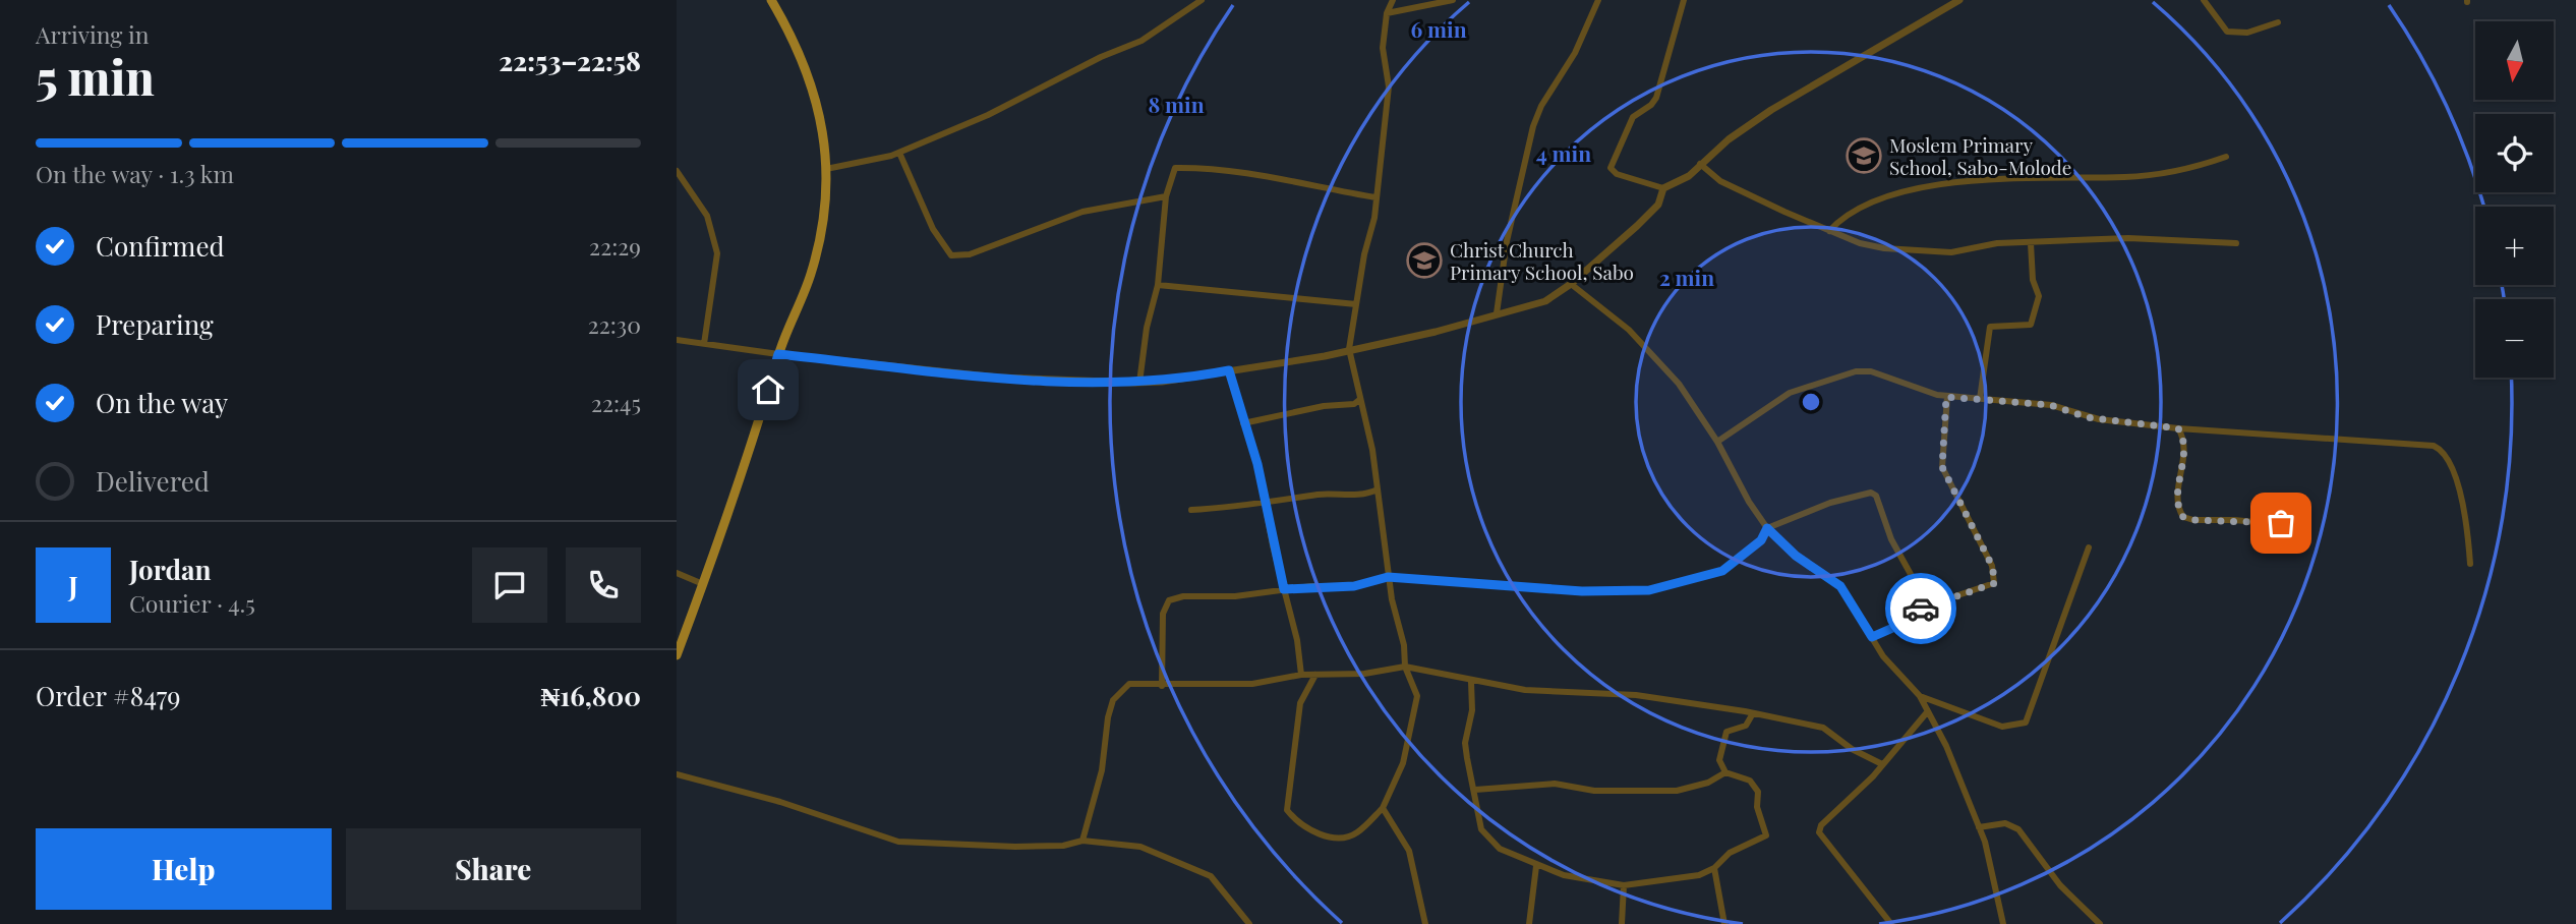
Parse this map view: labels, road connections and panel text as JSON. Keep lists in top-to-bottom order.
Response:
{
  "places": {
    "school or university": ["Moslem Primary School, Sabo-Molode", "Christ Church Primary School, Sabo"]
  },
  "north": "bottom",
  "page": {
    "heading": ["5 min", "Arriving in", "22:53–22:58"],
    "panel": [
      "Jordan",
      "Courier · 4.5",
      "Order #8479",
      "₦16,800"
    ],
    "map_buttons": ["+", "−"],
    "bar": "On the way · 1.3 km",
    "list": [
      ["Confirmed", "22:29"],
      ["Preparing", "22:30"],
      ["On the way", "22:45"],
      "Delivered"
    ],
    "round": "J",
    "buttons": ["Help", "Share"]
  },
  "rings": [
    "6 min",
    "8 min",
    "4 min",
    "2 min"
  ]
}
